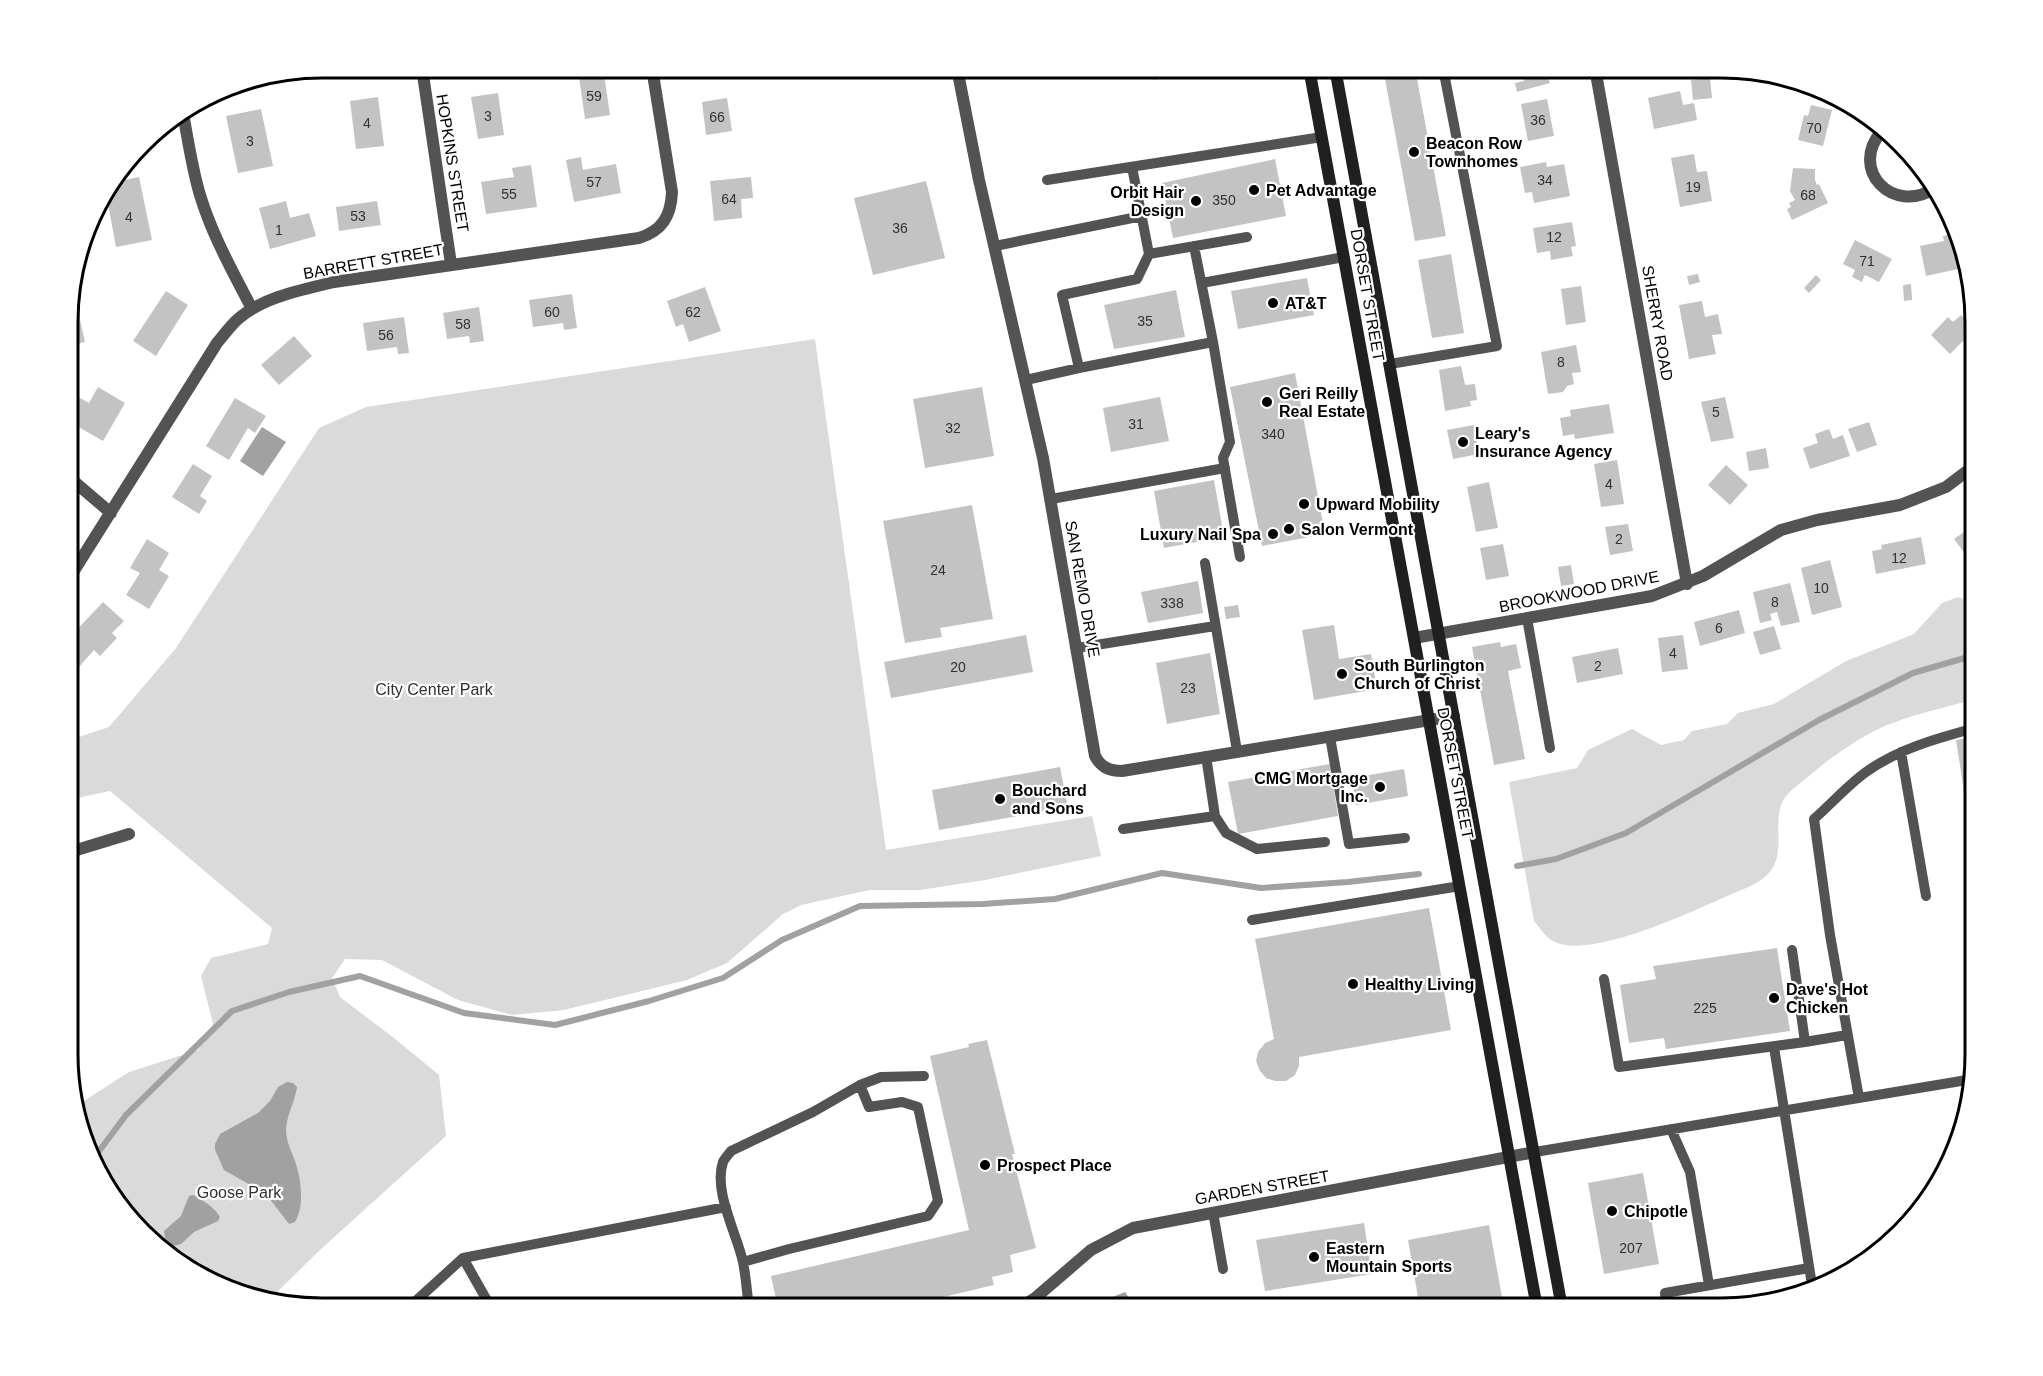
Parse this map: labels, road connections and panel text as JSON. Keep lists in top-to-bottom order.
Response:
{
  "streets": {
    "main road": ["DORSET STREET"],
    "street": [
      "HOPKINS STREET",
      "BARRETT STREET",
      "SHERRY ROAD",
      "SAN REMO DRIVE",
      "BROOKWOOD DRIVE",
      "GARDEN STREET"
    ]
  },
  "crossings": [
    ["HOPKINS STREET", "BARRETT STREET"],
    ["DORSET STREET", "SAN REMO DRIVE"],
    ["DORSET STREET", "BROOKWOOD DRIVE"],
    ["DORSET STREET", "GARDEN STREET"],
    ["SHERRY ROAD", "BROOKWOOD DRIVE"]
  ],
  "parks": ["City Center Park", "Goose Park"],
  "places": [
    "Beacon Row Townhomes",
    "Pet Advantage",
    "Orbit Hair Design",
    "AT&T",
    "Geri Reilly Real Estate",
    "Leary's Insurance Agency",
    "Upward Mobility",
    "Salon Vermont",
    "Luxury Nail Spa",
    "South Burlington Church of Christ",
    "CMG Mortgage Inc.",
    "Bouchard and Sons",
    "Healthy Living",
    "Dave's Hot Chicken",
    "Prospect Place",
    "Chipotle",
    "Eastern Mountain Sports"
  ],
  "house_numbers": [
    "59",
    "3",
    "66",
    "36",
    "4",
    "70",
    "3",
    "34",
    "57",
    "19",
    "55",
    "68",
    "64",
    "350",
    "53",
    "4",
    "36",
    "1",
    "12",
    "71",
    "60",
    "62",
    "35",
    "58",
    "56",
    "8",
    "5",
    "31",
    "32",
    "340",
    "4",
    "2",
    "12",
    "24",
    "10",
    "8",
    "338",
    "6",
    "4",
    "2",
    "20",
    "23",
    "225",
    "207"
  ]
}
